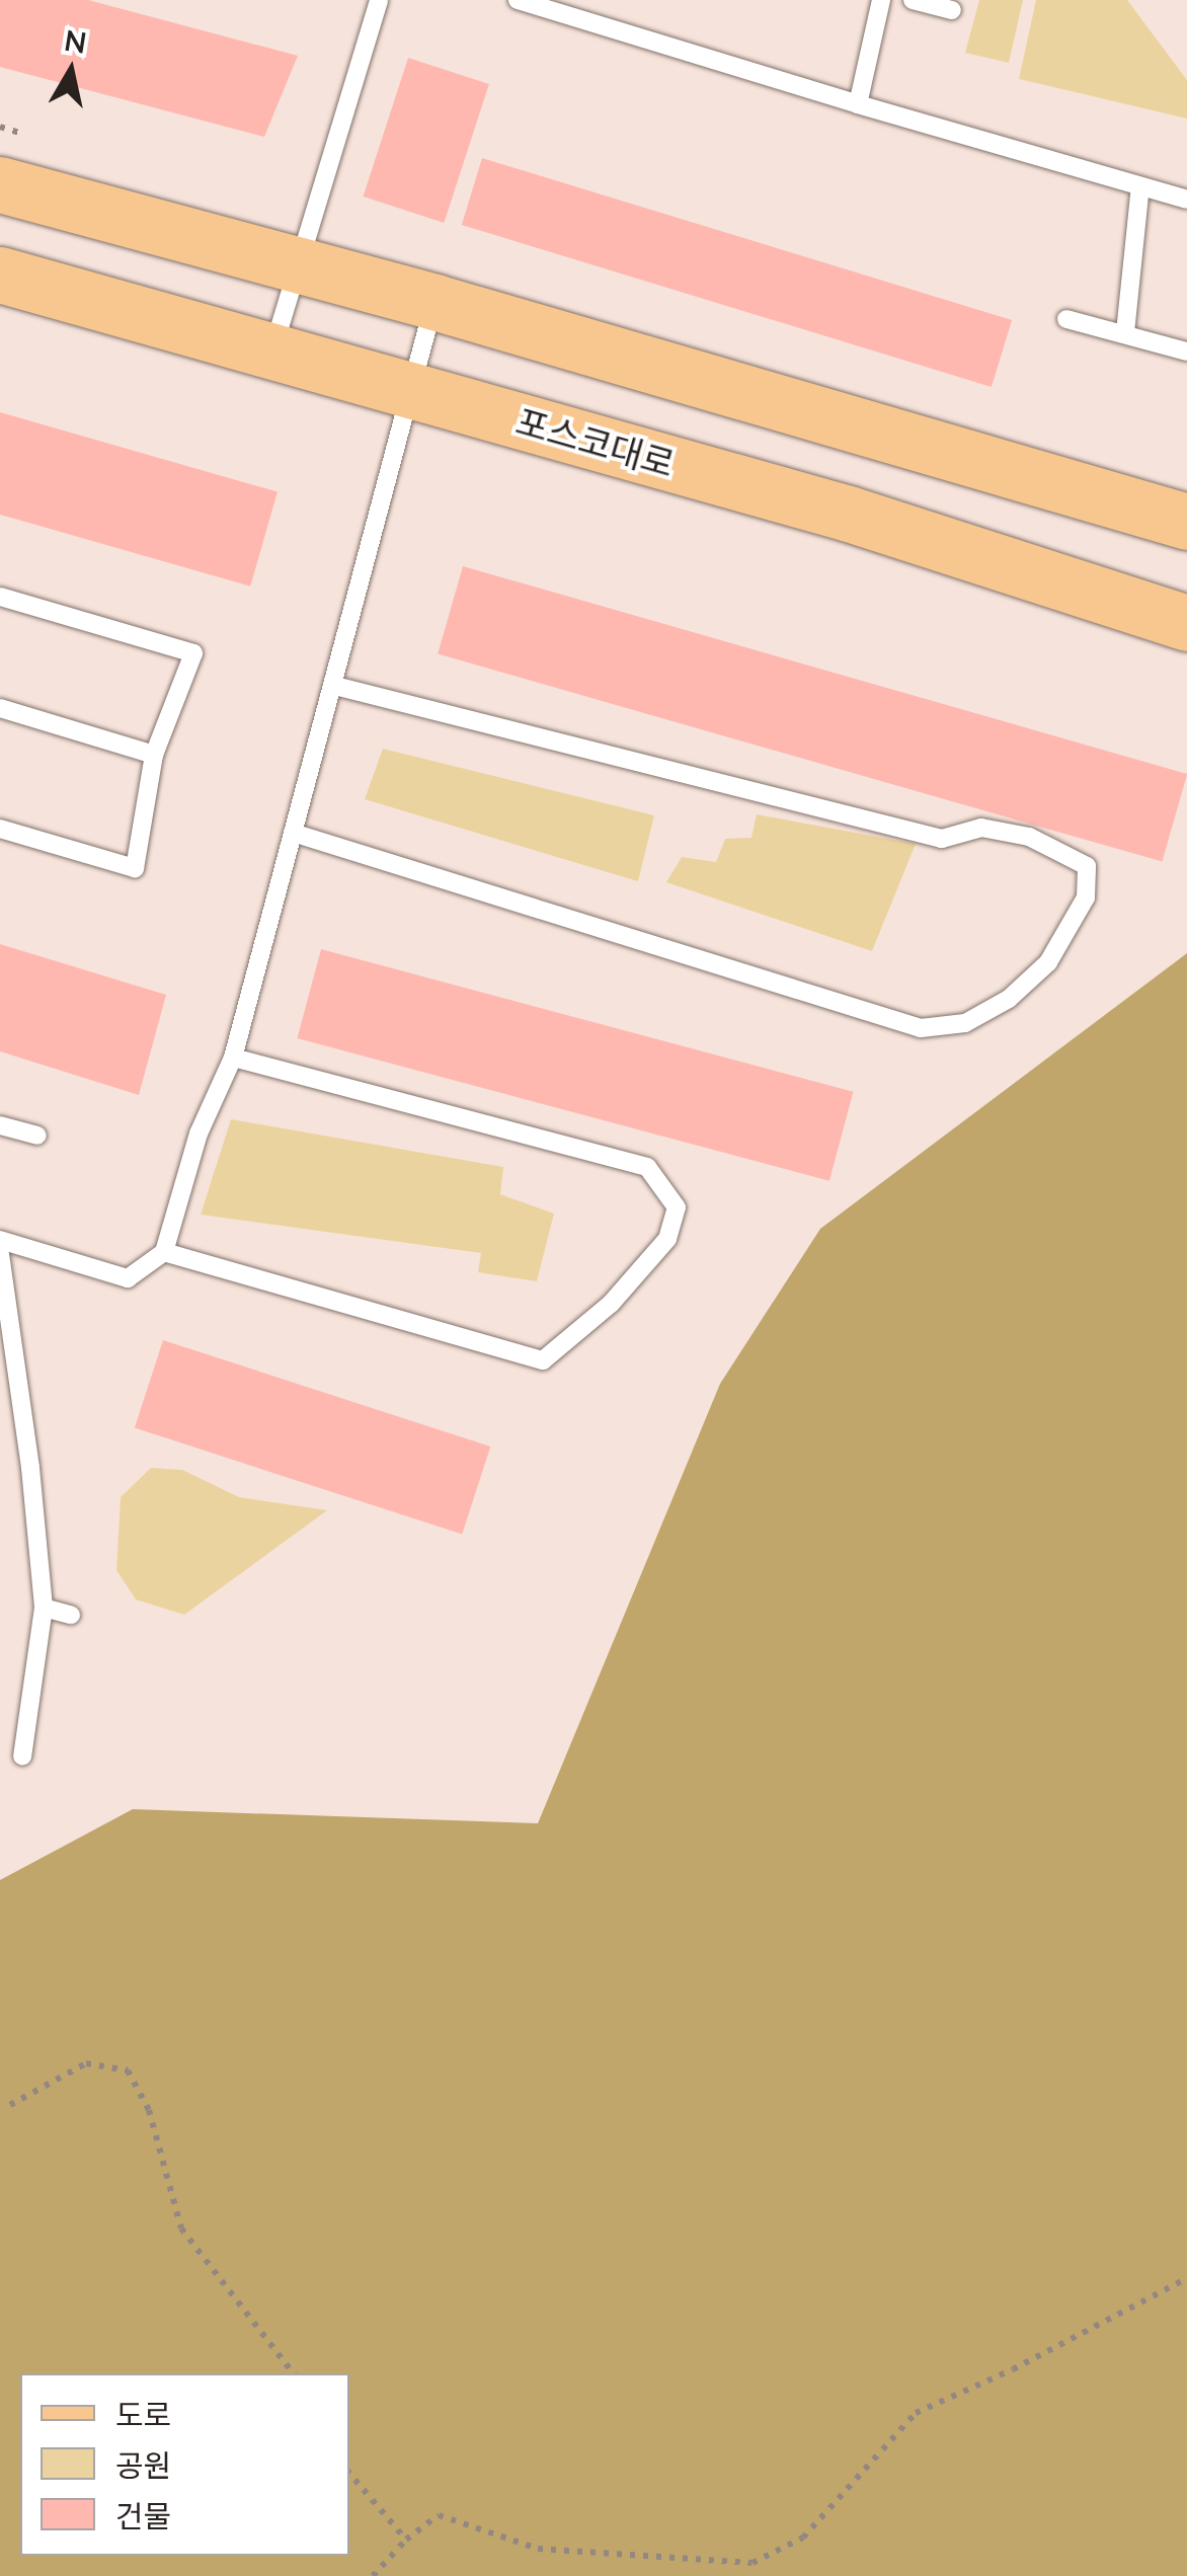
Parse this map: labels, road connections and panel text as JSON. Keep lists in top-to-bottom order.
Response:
{
  "streets": {
    "main road": ["포스코대로"]
  },
  "legend": ["도로", "공원", "건물"],
  "north": "top"
}
